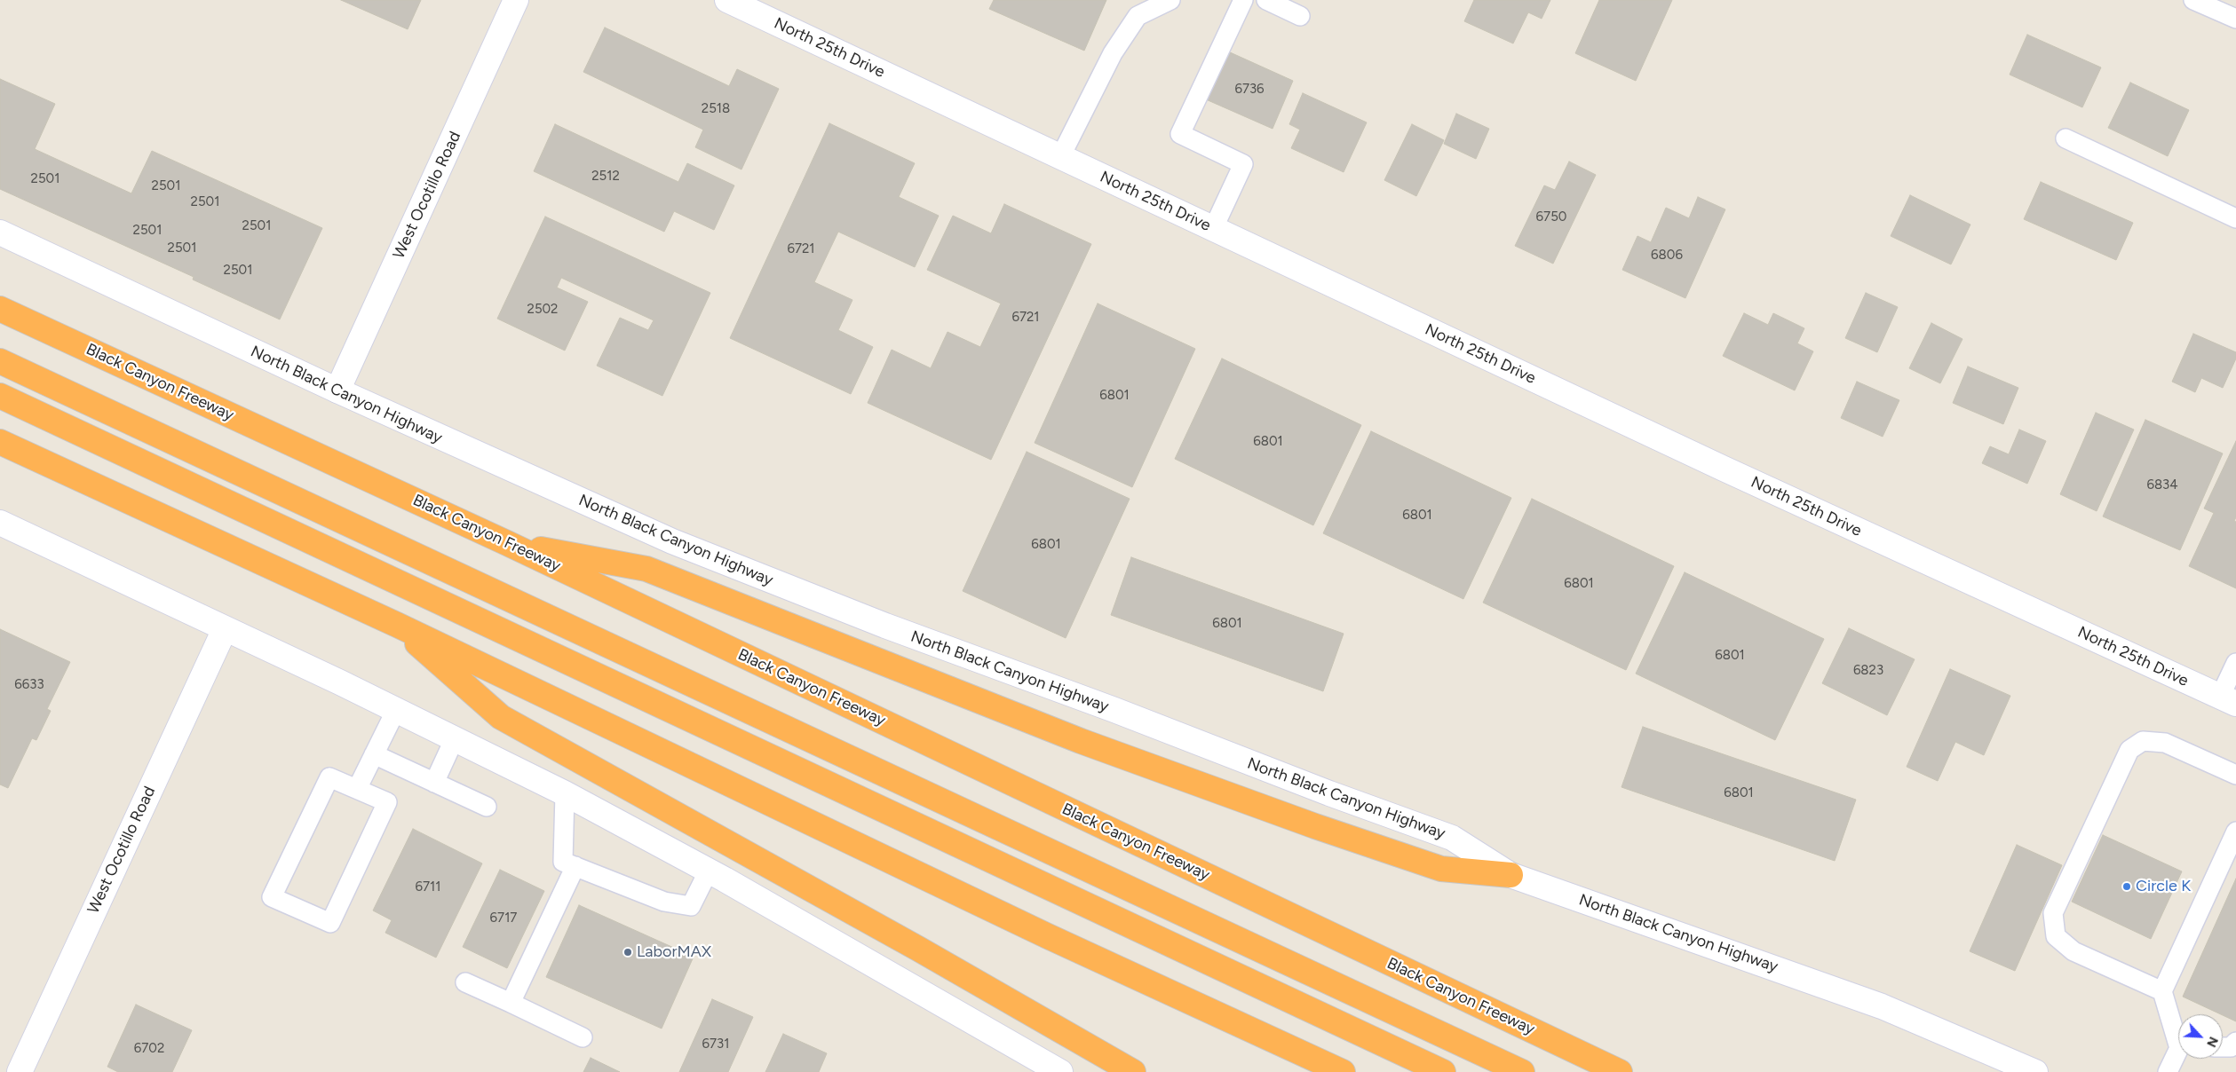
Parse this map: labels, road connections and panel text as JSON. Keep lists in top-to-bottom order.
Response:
{
  "streets": {
    "highway": ["Black Canyon Freeway"],
    "main road": ["North 25th Drive", "West Ocotillo Road", "North Black Canyon Highway"]
  },
  "crossings": [
    ["West Ocotillo Road", "North Black Canyon Highway"]
  ],
  "places": ["Circle K", "LaborMAX"],
  "house_numbers": [
    "6736",
    "2518",
    "2512",
    "2501",
    "2501",
    "2501",
    "6750",
    "2501",
    "2501",
    "2501",
    "6721",
    "6806",
    "2501",
    "2502",
    "6721",
    "6801",
    "6801",
    "6834",
    "6801",
    "6801",
    "6801",
    "6801",
    "6801",
    "6823",
    "6633",
    "6801",
    "6711",
    "6717",
    "6731",
    "6702"
  ],
  "north": "bottom right"
}
